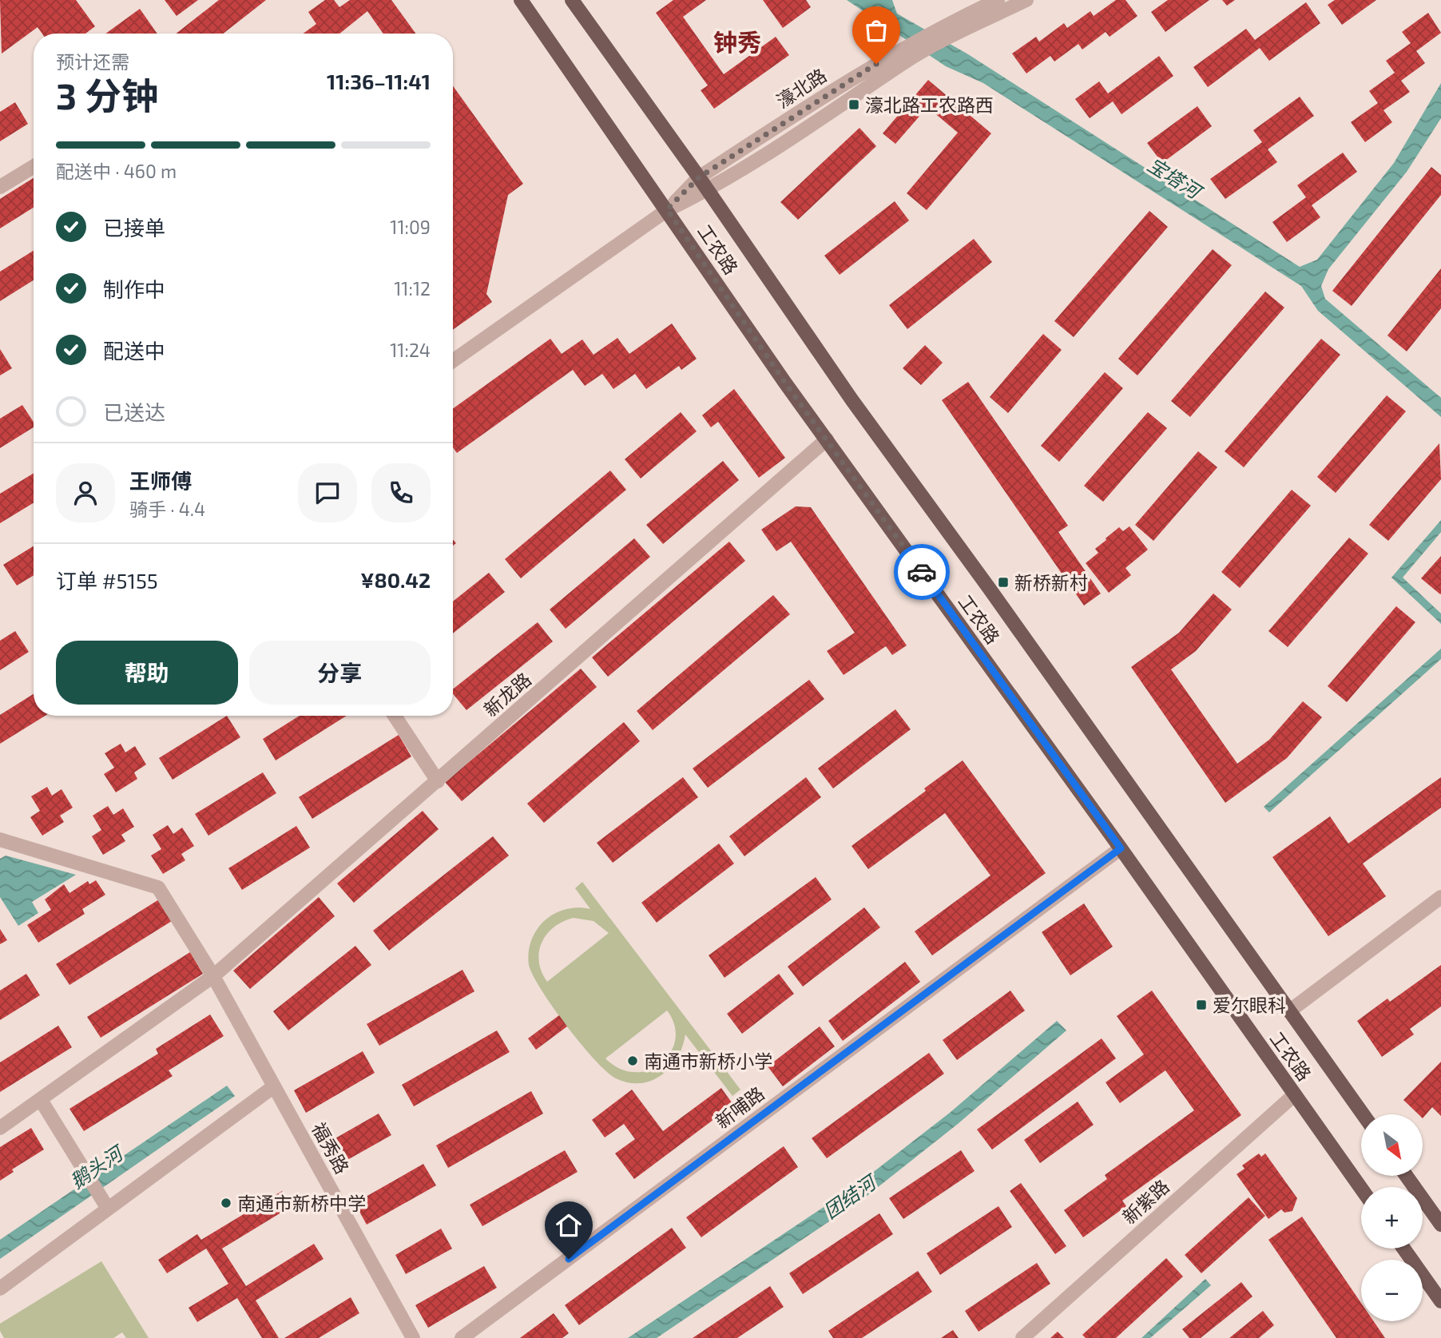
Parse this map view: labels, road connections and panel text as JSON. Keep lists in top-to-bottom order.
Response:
{
  "streets": {
    "main road": ["工农路"],
    "street": [
      "濠北路",
      "新龙路",
      "新哺路",
      "福秀路",
      "新紫路"
    ]
  },
  "crossings": [
    ["濠北路", "工农路"],
    ["工农路", "新龙路"],
    ["工农路", "新哺路"],
    ["工农路", "新紫路"],
    ["新龙路", "福秀路"]
  ],
  "districts": ["钟秀"],
  "water": ["宝塔河", "鹅头河", "团结河"],
  "places": {
    "transit": ["濠北路工农路西", "新桥新村", "爱尔眼科"],
    "other": ["南通市新桥小学", "南通市新桥中学"]
  },
  "north": "bottom right",
  "page": {
    "heading": ["3 分钟", "预计还需", "11:36–11:41"],
    "panel": [
      "王师傅",
      "骑手 · 4.4",
      "订单 #5155",
      "¥80.42"
    ],
    "bar": "配送中 · 460 m",
    "list": [
      ["已接单", "11:09"],
      ["制作中", "11:12"],
      ["配送中", "11:24"],
      "已送达"
    ],
    "buttons": ["帮助", "分享"],
    "map_buttons": ["+", "−"]
  }
}
